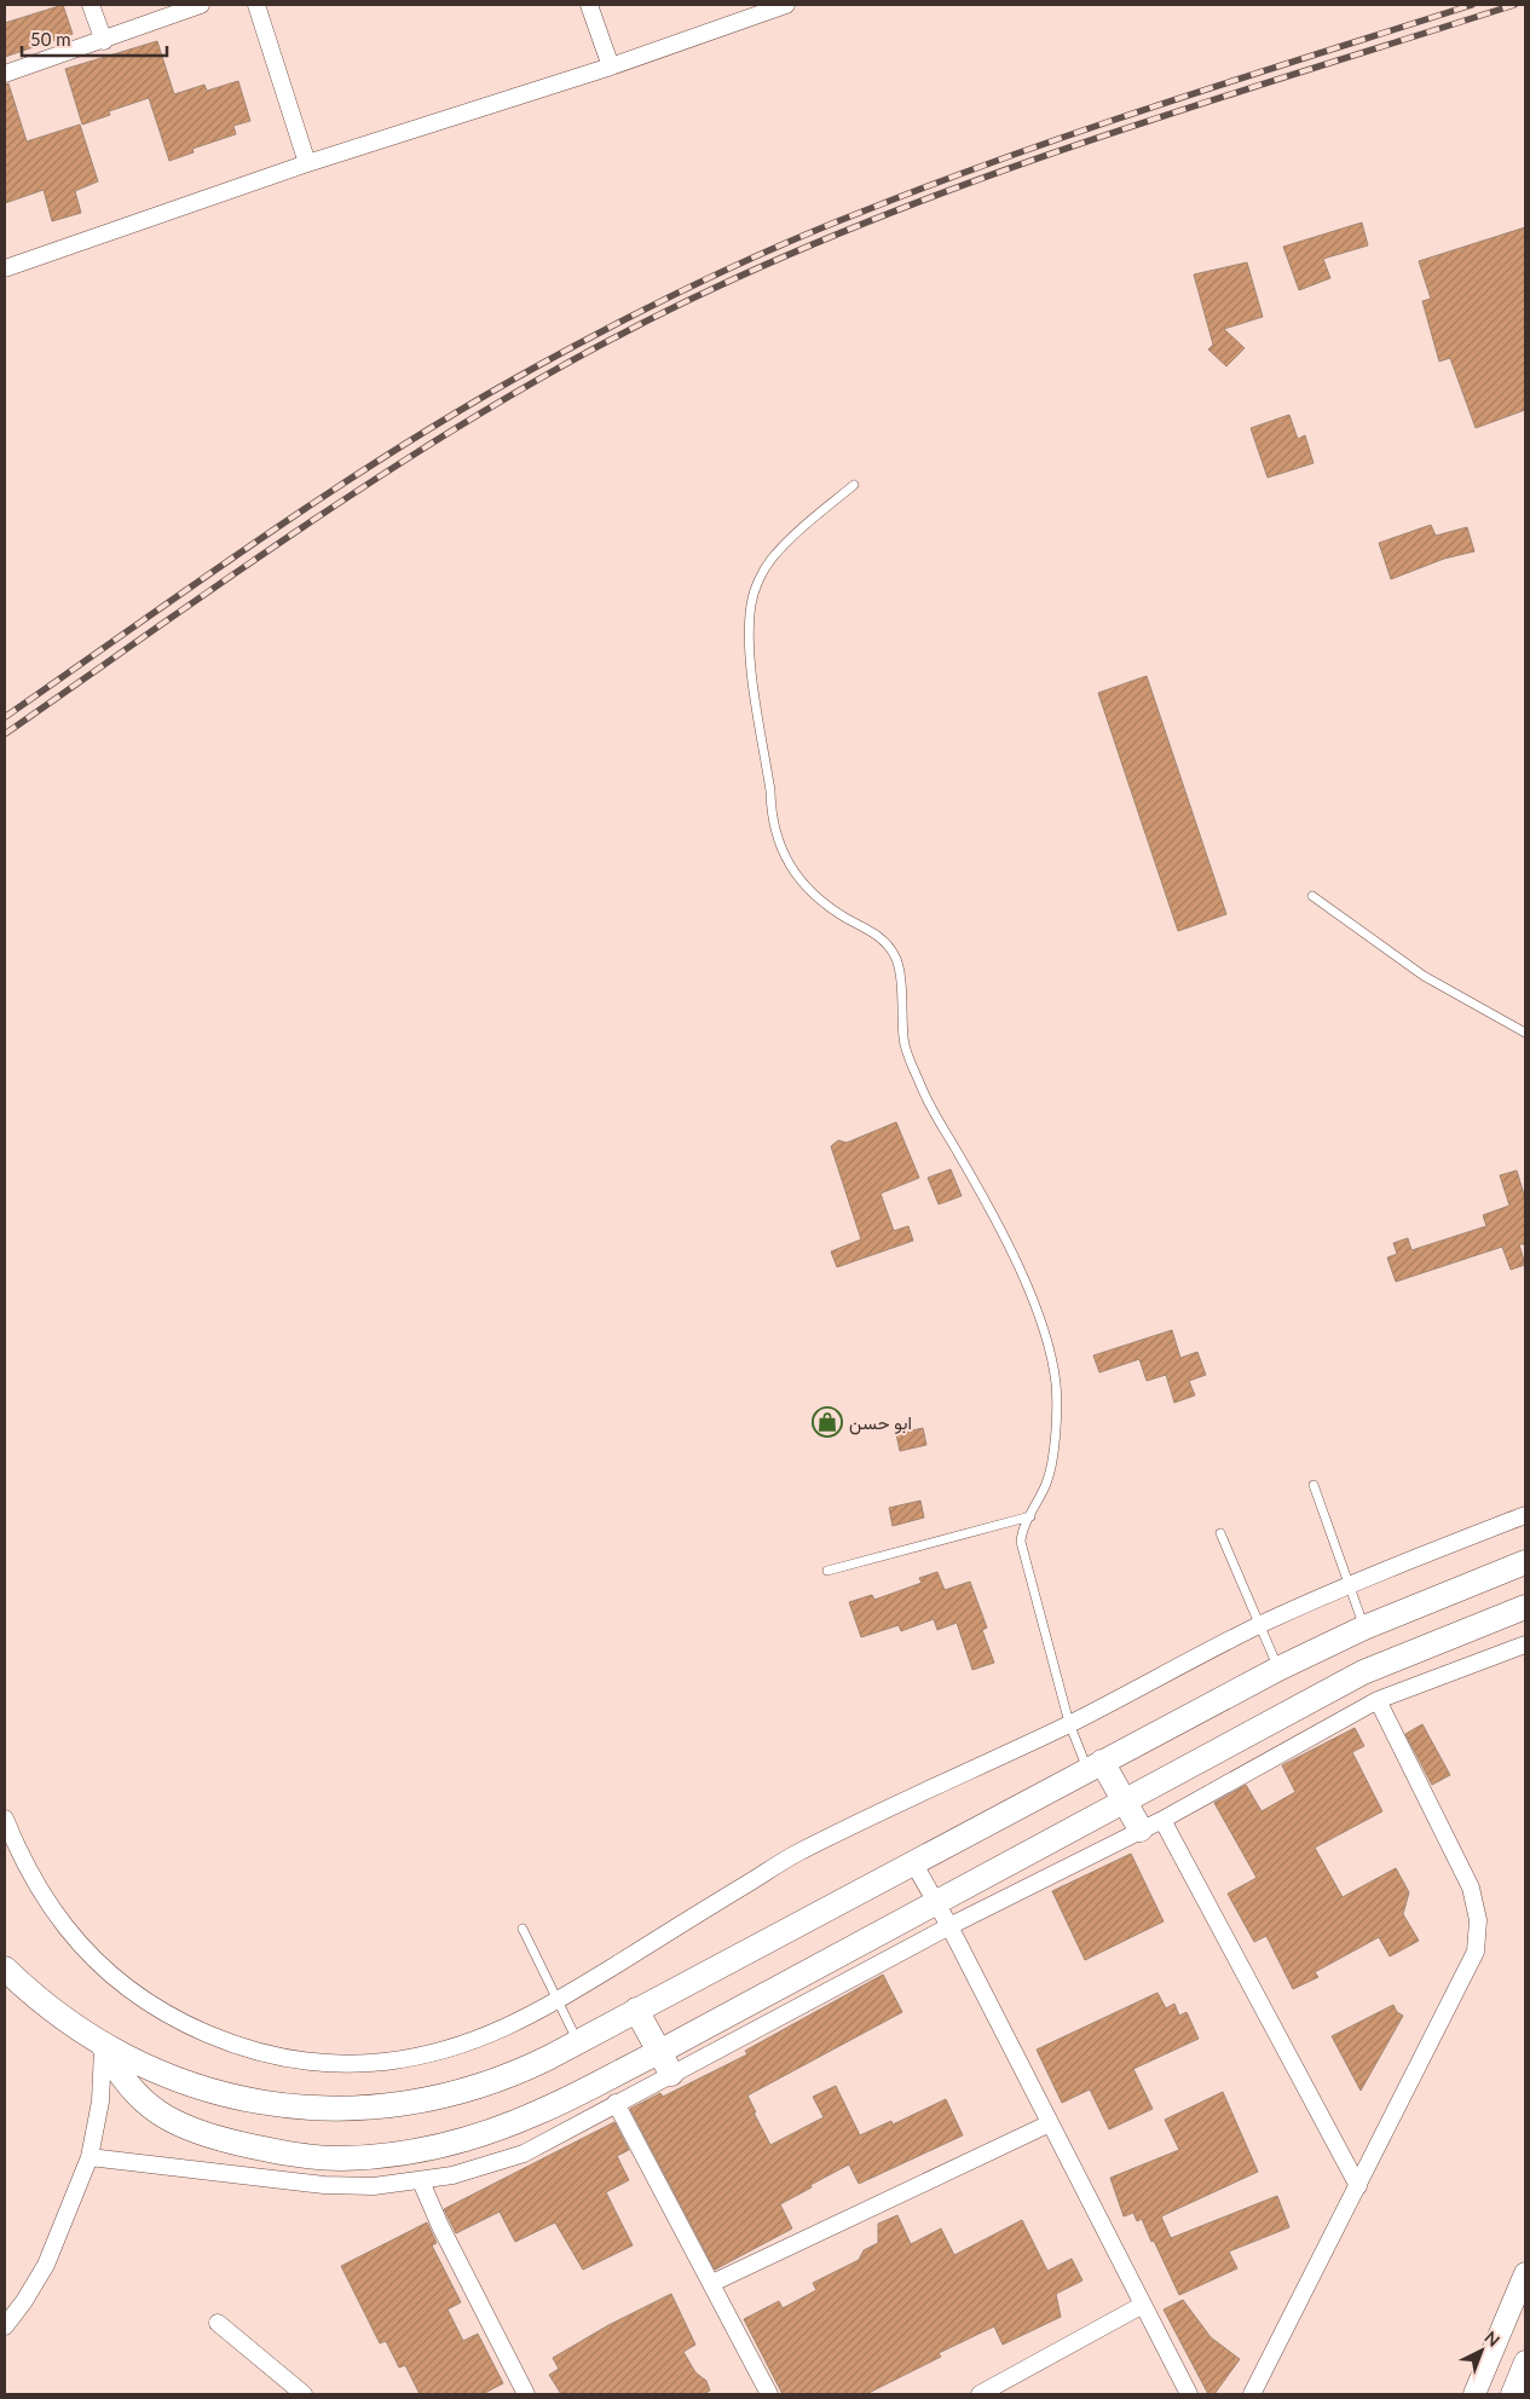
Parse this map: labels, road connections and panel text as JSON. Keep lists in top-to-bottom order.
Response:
{
  "places": {
    "shop": ["ابو حسن"]
  },
  "scale_bar": "50 m",
  "north": "top right"
}
